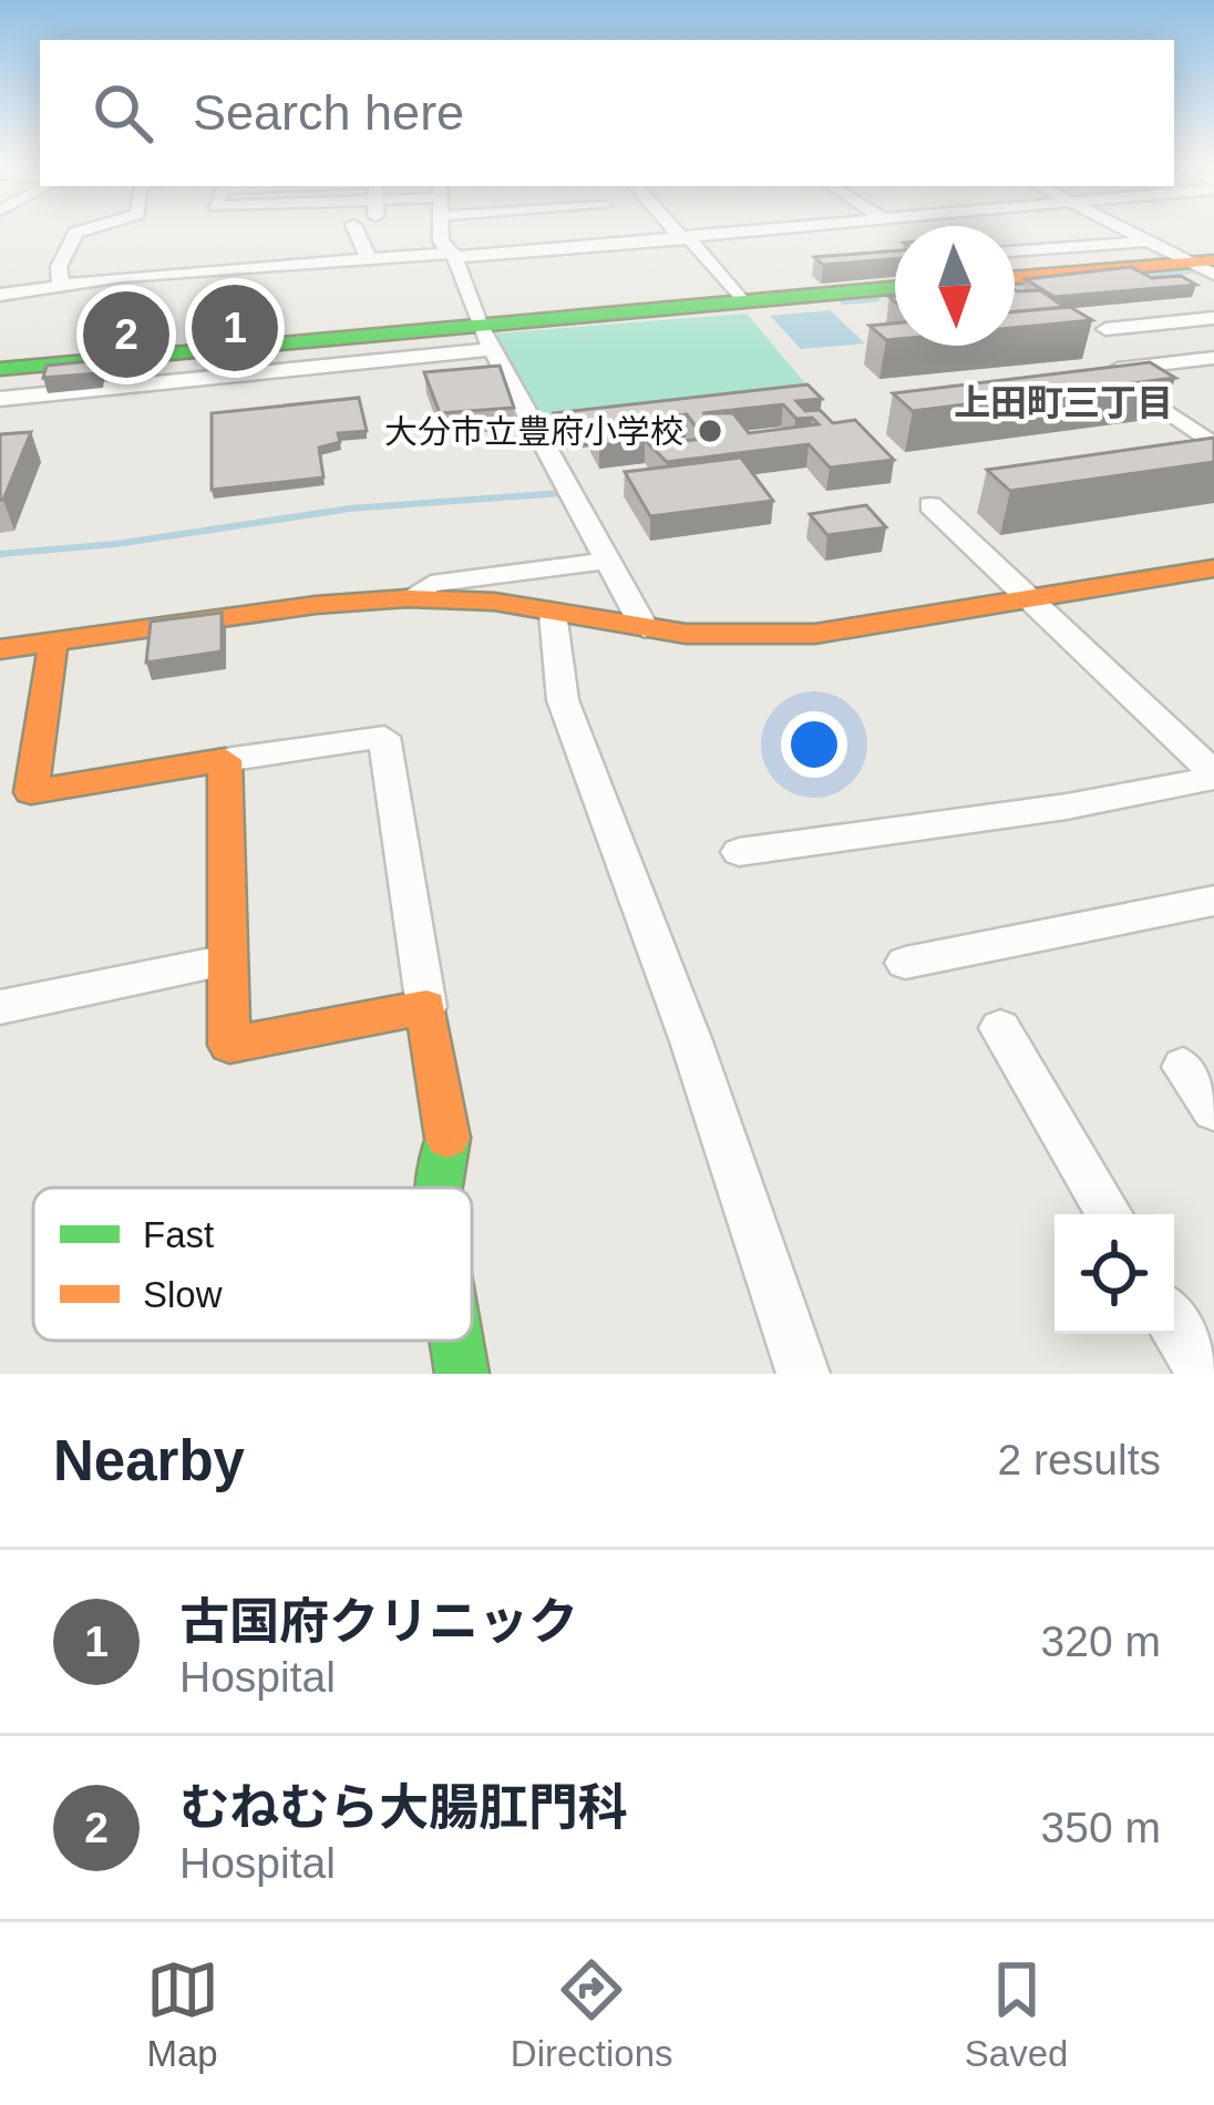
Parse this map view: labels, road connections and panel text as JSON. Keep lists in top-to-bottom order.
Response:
{
  "districts": ["上田町三丁目"],
  "places": ["大分市立豊府小学校"],
  "legend": ["Fast", "Slow"],
  "north": "bottom",
  "page": {
    "search": "Search here",
    "pins": ["1", "2"],
    "heading": ["Nearby", "2 results"],
    "list": [
      {
        "mark": "1",
        "name": "古国府クリニック",
        "note": "Hospital",
        "value": "320 m"
      },
      {
        "mark": "2",
        "name": "むねむら大腸肛門科",
        "note": "Hospital",
        "value": "350 m"
      }
    ],
    "nav": ["Map", "Directions", "Saved"]
  }
}
